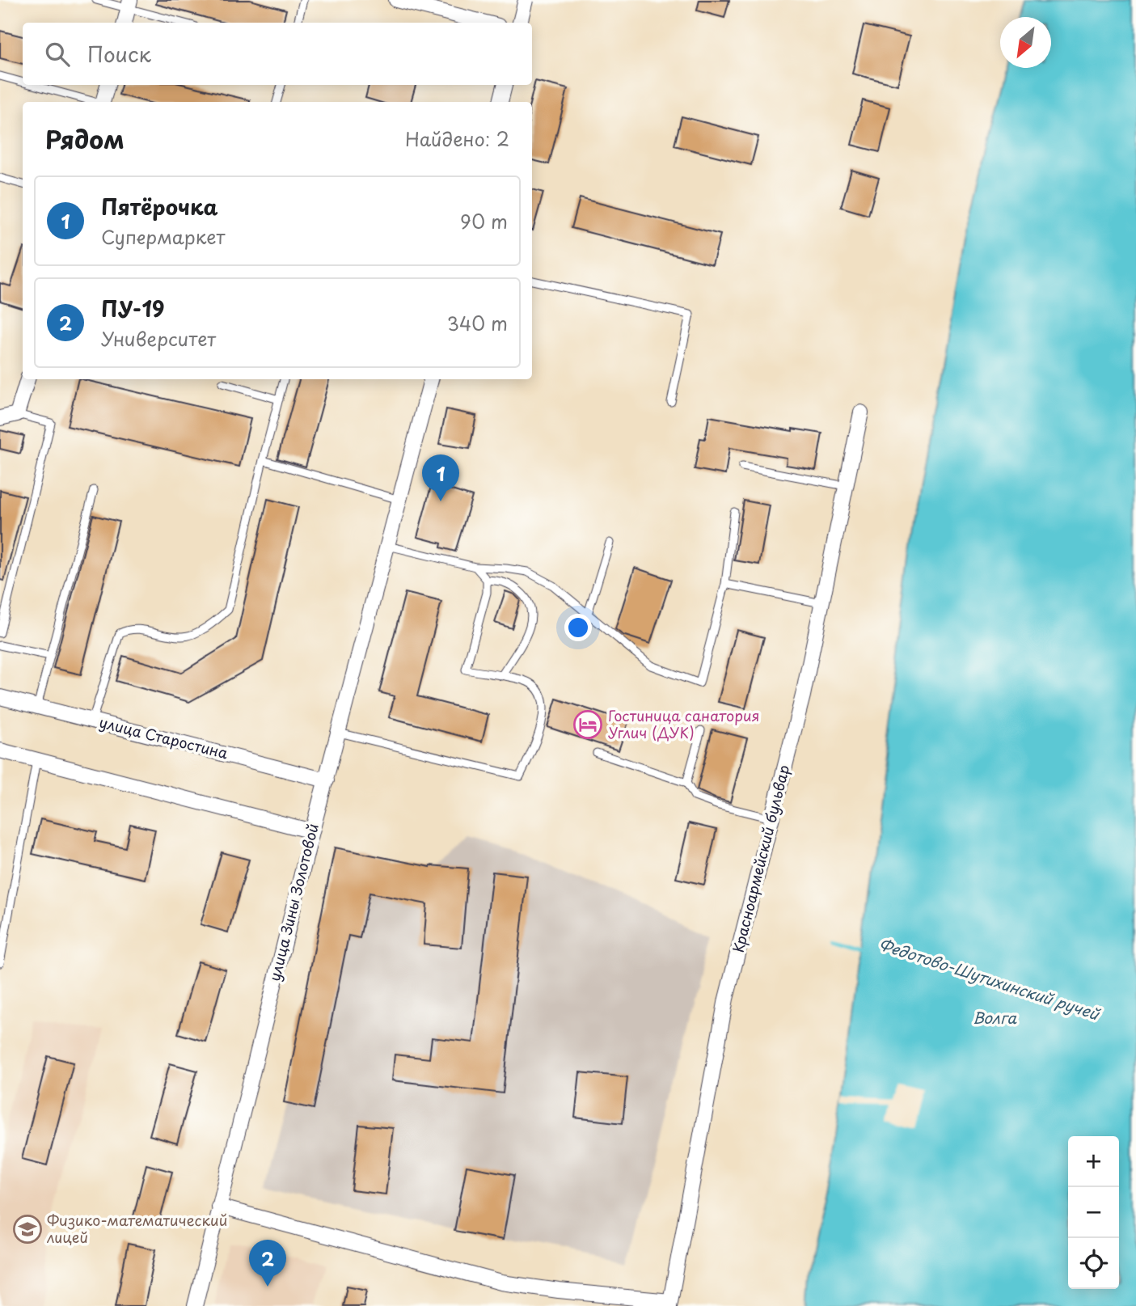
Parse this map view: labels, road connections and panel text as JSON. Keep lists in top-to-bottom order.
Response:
{
  "streets": {
    "street": ["улица Старостина", "Красноармейский бульвар", "улица Зины Золотовой"]
  },
  "crossings": [
    ["улица Старостина", "улица Зины Золотовой"]
  ],
  "water": ["Федотово-Шутихинский ручей", "Волга"],
  "places": {
    "hotel": ["Гостиница санатория Углич (ДУК)"],
    "school or university": ["Физико-математический лицей"]
  },
  "north": "bottom left",
  "page": {
    "search": "Поиск",
    "heading": ["Рядом", "Найдено: 2"],
    "list": [
      {
        "mark": "1",
        "name": "Пятёрочка",
        "note": "Супермаркет",
        "value": "90 m"
      },
      {
        "mark": "2",
        "name": "ПУ-19",
        "note": "Университет",
        "value": "340 m"
      }
    ],
    "pins": ["1", "2"],
    "map_buttons": ["+", "−"]
  }
}
